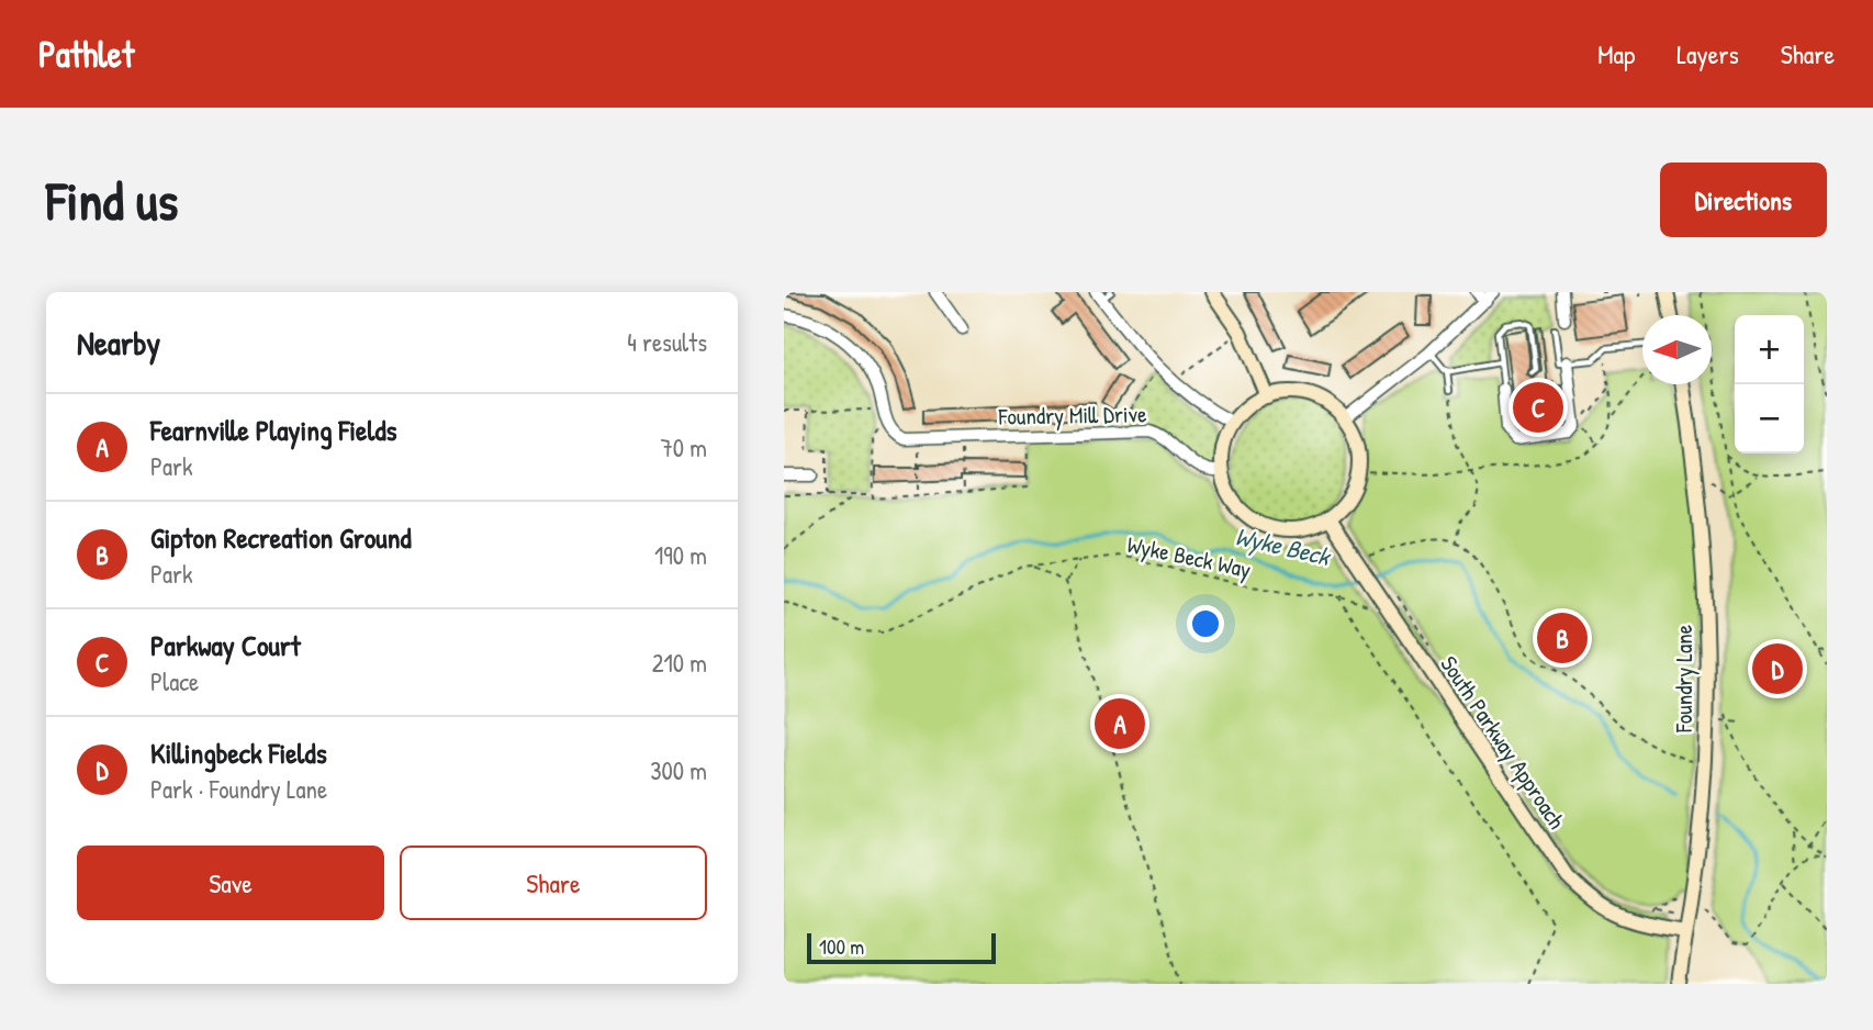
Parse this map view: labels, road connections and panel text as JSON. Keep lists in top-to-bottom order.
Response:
{
  "streets": {
    "street": ["Foundry Mill Drive", "Foundry Lane", "South Parkway Approach"],
    "path": ["Wyke Beck Way"]
  },
  "crossings": [
    ["Foundry Mill Drive", "South Parkway Approach"],
    ["Wyke Beck Way", "South Parkway Approach"],
    ["Foundry Lane", "South Parkway Approach"]
  ],
  "water": ["Wyke Beck"],
  "scale_bar": "100 m",
  "north": "left",
  "page": {
    "header": "Pathlet",
    "nav": ["Map", "Layers", "Share"],
    "buttons": [
      "Directions",
      ["Save", "Share"]
    ],
    "title": "Find us",
    "heading": ["Nearby", "4 results"],
    "map_buttons": ["+", "−"],
    "pins": [
      "C",
      "B",
      "D",
      "A"
    ],
    "list": [
      {
        "mark": "A",
        "name": "Fearnville Playing Fields",
        "note": "Park",
        "value": "70 m"
      },
      {
        "mark": "B",
        "name": "Gipton Recreation Ground",
        "note": "Park",
        "value": "190 m"
      },
      {
        "mark": "C",
        "name": "Parkway Court",
        "note": "Place",
        "value": "210 m"
      },
      {
        "mark": "D",
        "name": "Killingbeck Fields",
        "note": "Park · Foundry Lane",
        "value": "300 m"
      }
    ],
    "scale": "100 m"
  }
}
